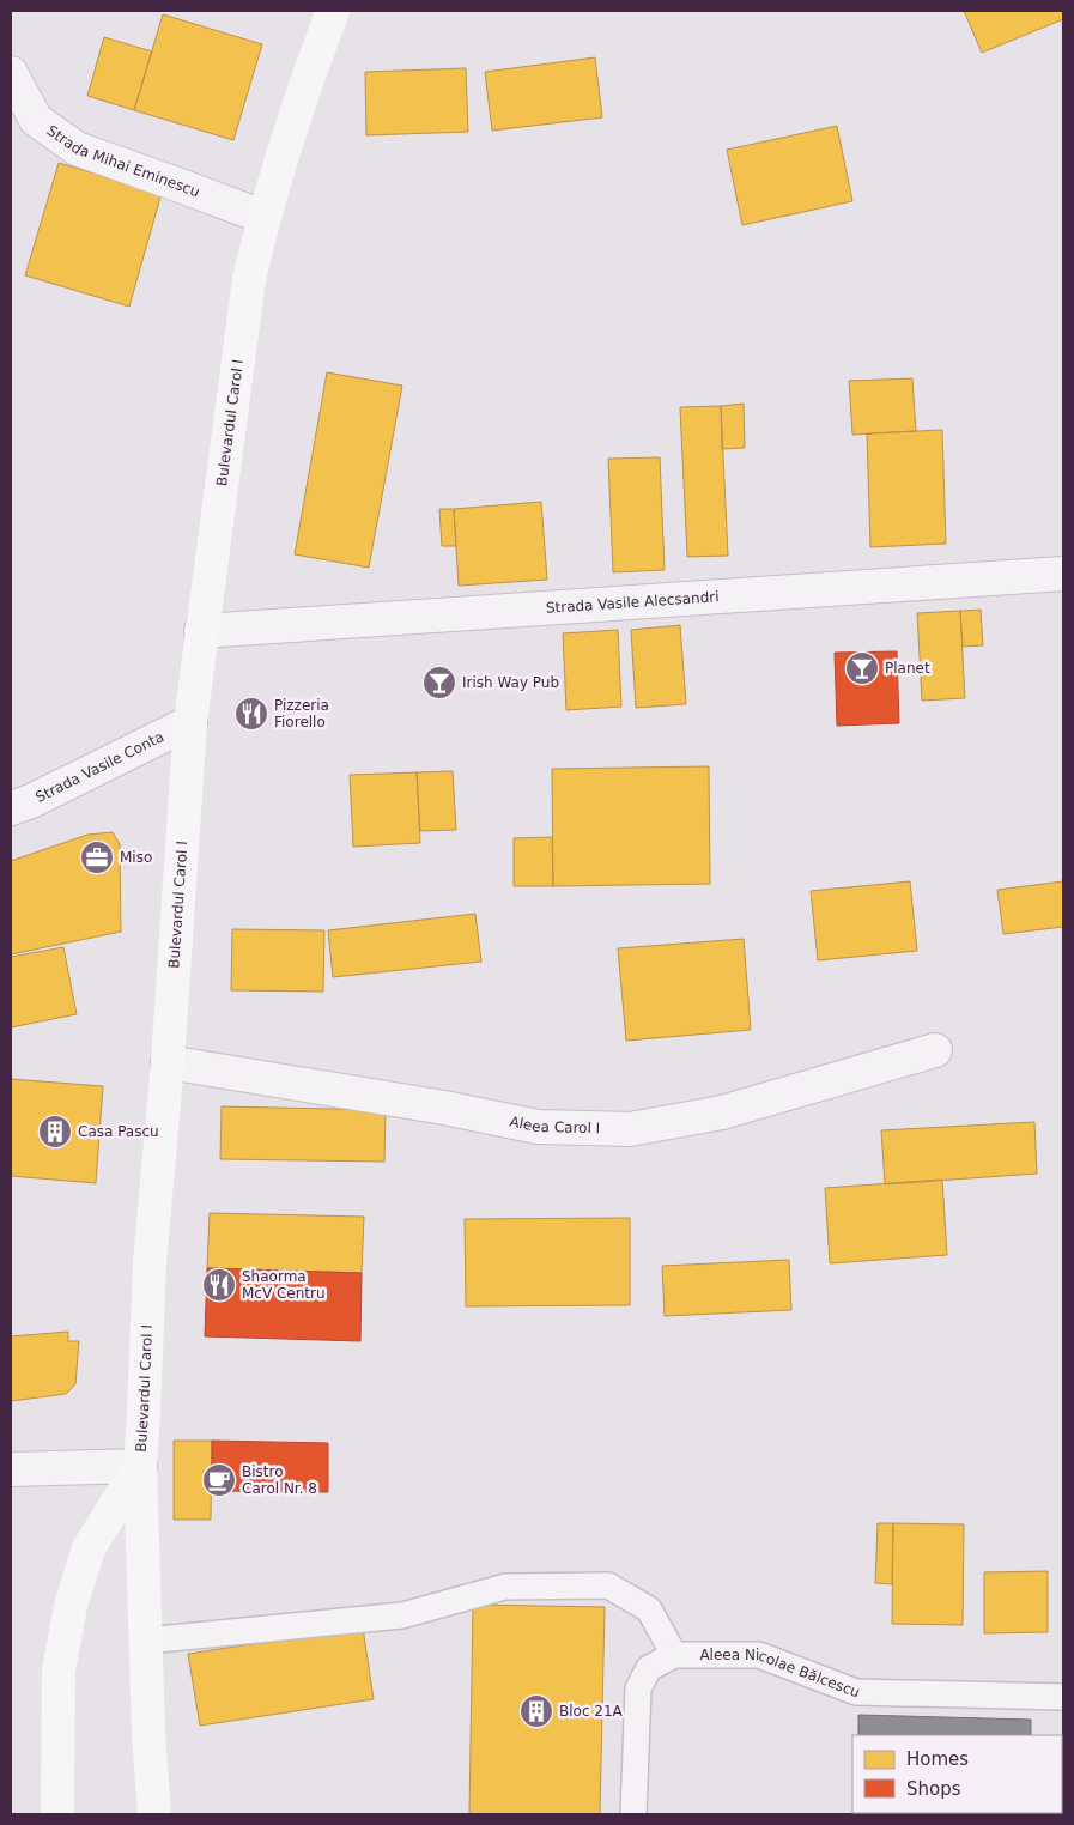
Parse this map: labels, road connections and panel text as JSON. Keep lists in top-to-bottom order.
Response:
{
  "streets": {
    "main road": ["Bulevardul Carol I"],
    "street": [
      "Strada Mihai Eminescu",
      "Strada Vasile Alecsandri",
      "Strada Vasile Conta",
      "Aleea Carol I"
    ],
    "lane": ["Aleea Nicolae Bălcescu"]
  },
  "crossings": [
    ["Strada Mihai Eminescu", "Bulevardul Carol I"],
    ["Bulevardul Carol I", "Strada Vasile Alecsandri"],
    ["Bulevardul Carol I", "Strada Vasile Conta"],
    ["Bulevardul Carol I", "Aleea Carol I"]
  ],
  "places": {
    "bar": ["Planet", "Irish Way Pub"],
    "restaurant": ["Pizzeria Fiorello", "Shaorma McV Centru"],
    "office": ["Miso"],
    "building": ["Casa Pascu", "Bloc 21A"],
    "cafe": ["Bistro Carol Nr. 8"]
  },
  "legend": ["Homes", "Shops"]
}
